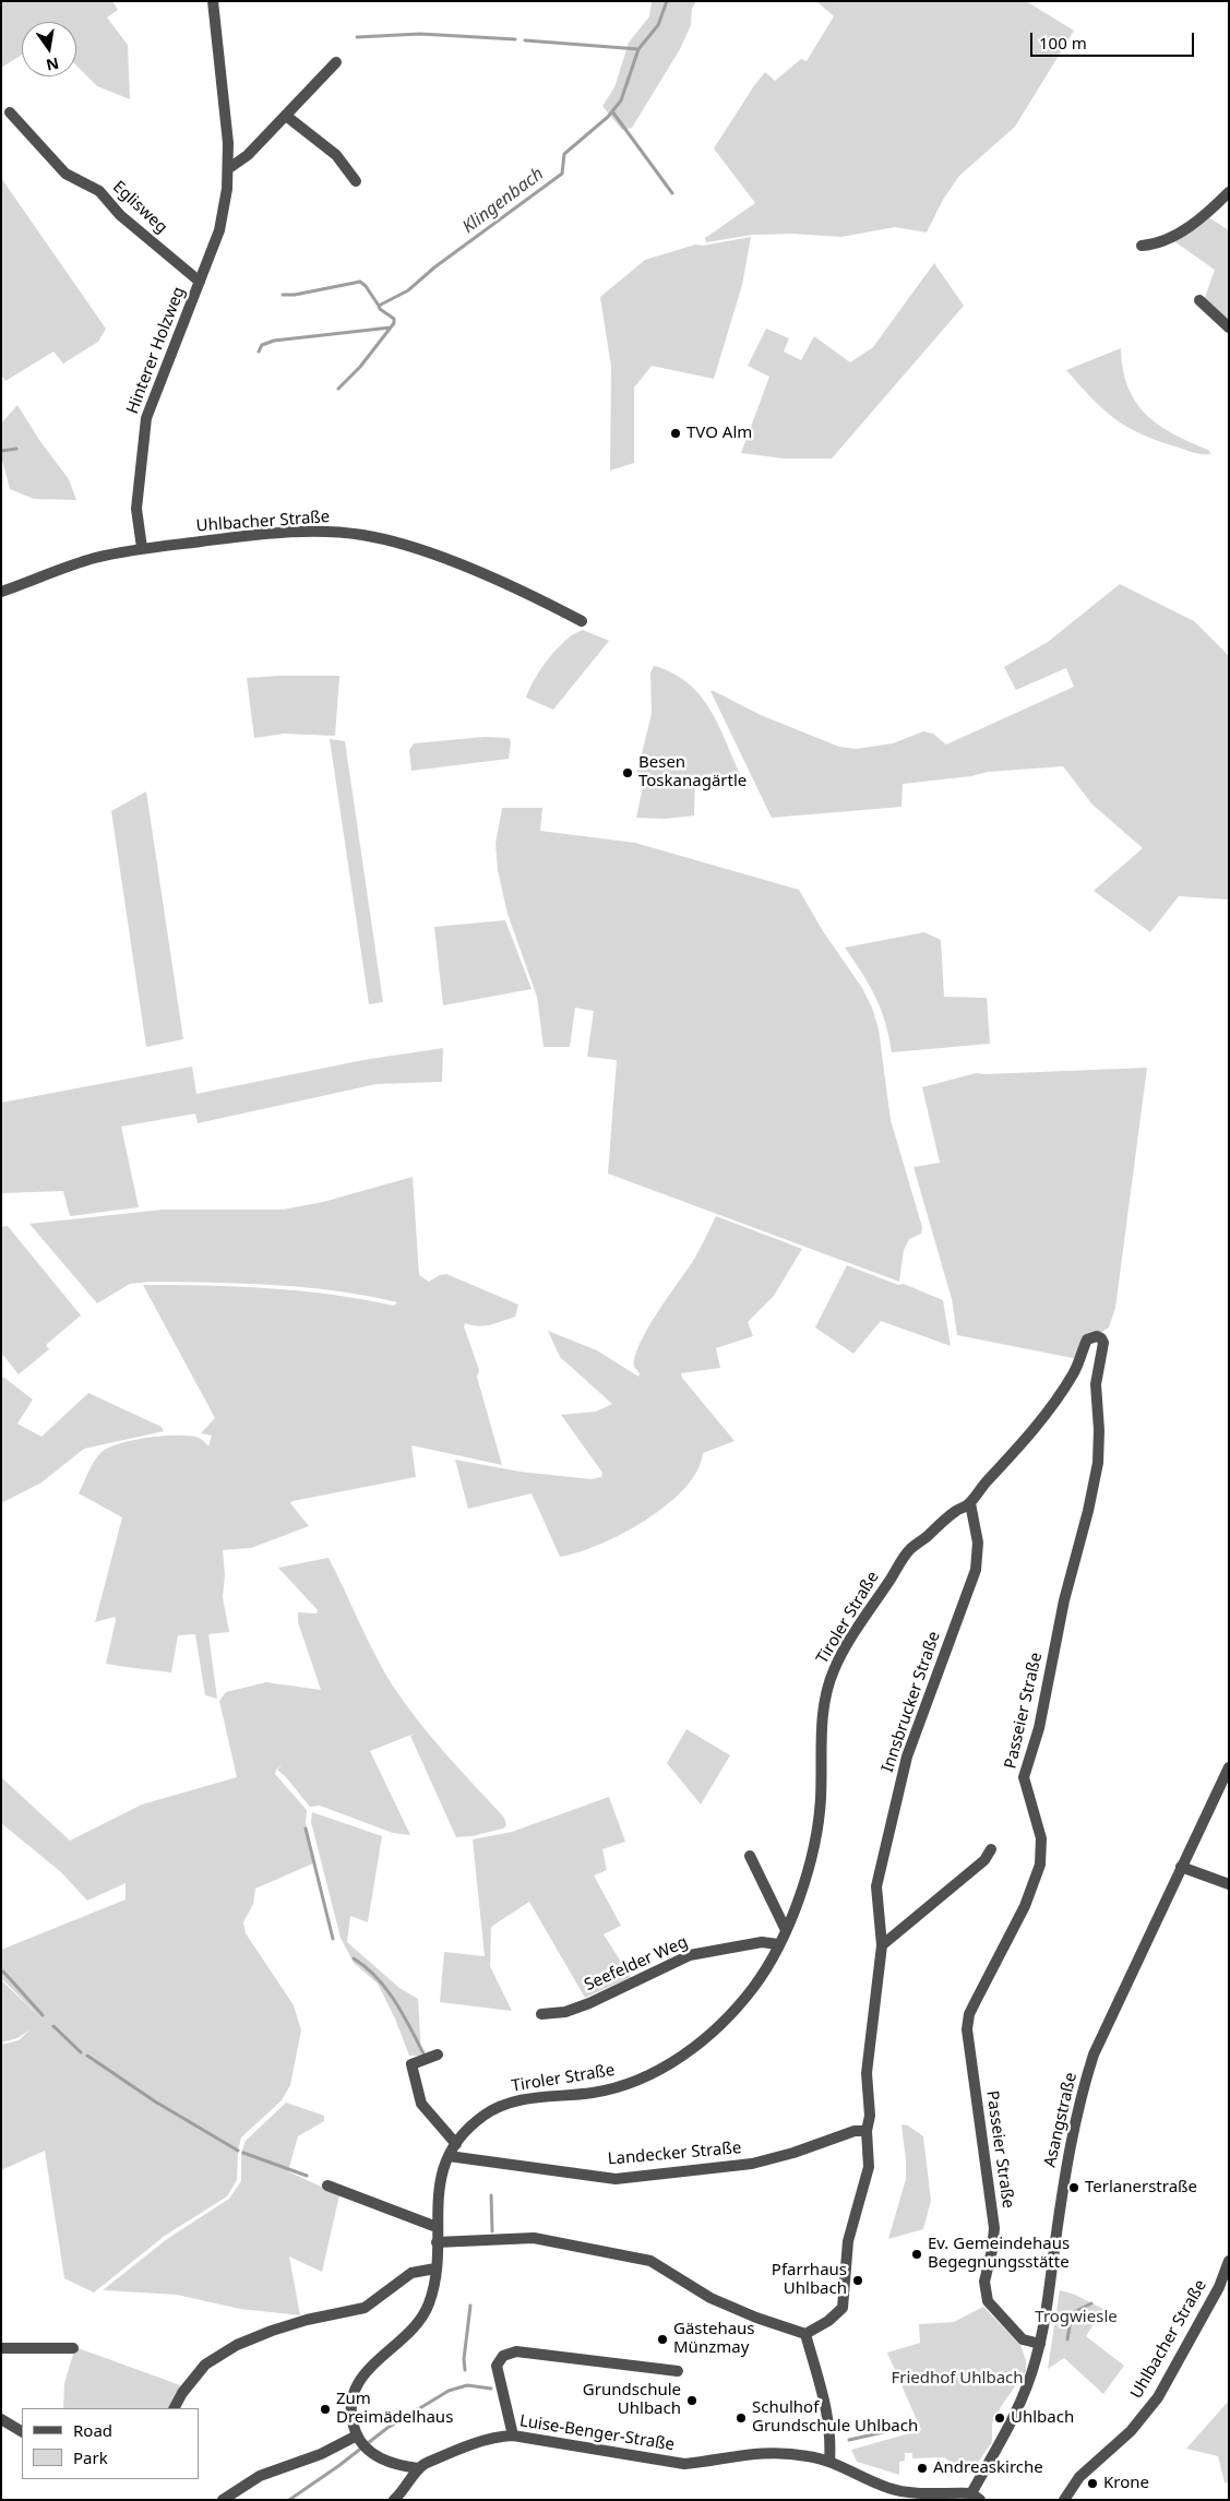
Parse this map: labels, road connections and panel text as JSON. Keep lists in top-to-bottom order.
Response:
{
  "streets": {
    "street": [
      "Eglisweg",
      "Hinterer Holzweg",
      "Uhlbacher Straße",
      "Tiroler Straße",
      "Innsbrucker Straße",
      "Passeier Straße",
      "Seefelder Weg",
      "Asangstraße",
      "Landecker Straße",
      "Luise-Benger-Straße"
    ]
  },
  "crossings": [
    ["Eglisweg", "Hinterer Holzweg"],
    ["Hinterer Holzweg", "Uhlbacher Straße"],
    ["Tiroler Straße", "Passeier Straße"],
    ["Tiroler Straße", "Seefelder Weg"],
    ["Tiroler Straße", "Landecker Straße"],
    ["Innsbrucker Straße", "Passeier Straße"],
    ["Innsbrucker Straße", "Landecker Straße"],
    ["Passeier Straße", "Asangstraße"],
    ["Asangstraße", "Luise-Benger-Straße"]
  ],
  "water": ["Klingenbach"],
  "parks": ["Trogwiesle", "Friedhof Uhlbach"],
  "places": [
    "TVO Alm",
    "Besen Toskanagärtle",
    "Terlanerstraße",
    "Ev. Gemeindehaus Begegnungsstätte",
    "Pfarrhaus Uhlbach",
    "Gästehaus Münzmay",
    "Grundschule Uhlbach",
    "Zum Dreimädelhaus",
    "Schulhof Grundschule Uhlbach",
    "Uhlbach",
    "Andreaskirche",
    "Krone"
  ],
  "legend": ["Road", "Park"],
  "scale_bar": "100 m",
  "north": "bottom"
}
